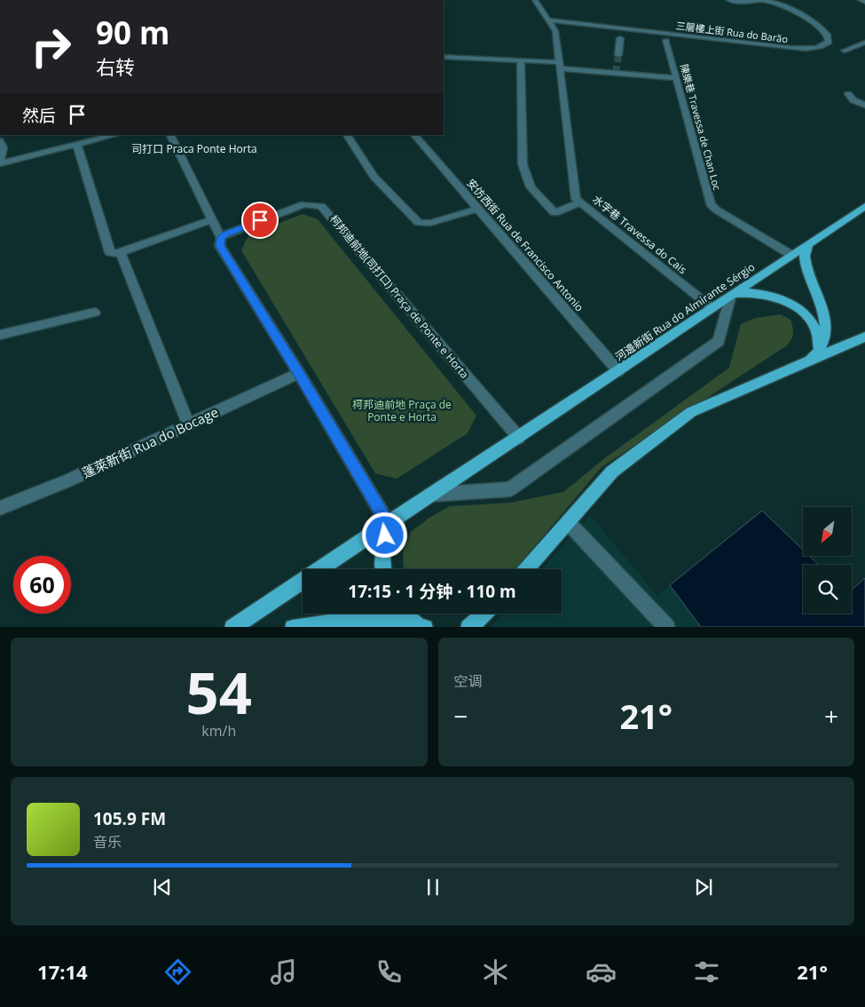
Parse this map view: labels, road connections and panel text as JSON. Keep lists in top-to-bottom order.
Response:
{
  "streets": {
    "main road": ["河邊新街 Rua do Almirante Sérgio"],
    "street": [
      "三層樓上街 Rua do Barão",
      "陳樂巷 Travessa de Chan Loc",
      "水字巷 Travessa do Cais",
      "安仿西街 Rua de Francisco Antonio",
      "柯邦迪前地(司打口) Praça de Ponte e Horta",
      "蓬萊新街 Rua do Bocage"
    ]
  },
  "crossings": [
    ["三層樓上街 Rua do Barão", "水字巷 Travessa do Cais"],
    ["陳樂巷 Travessa de Chan Loc", "河邊新街 Rua do Almirante Sérgio"],
    ["水字巷 Travessa do Cais", "河邊新街 Rua do Almirante Sérgio"],
    ["安仿西街 Rua de Francisco Antonio", "河邊新街 Rua do Almirante Sérgio"],
    ["柯邦迪前地(司打口) Praça de Ponte e Horta", "河邊新街 Rua do Almirante Sérgio"]
  ],
  "districts": ["司打口 Praca Ponte Horta"],
  "parks": ["柯邦迪前地 Praça de Ponte e Horta"],
  "north": "bottom left",
  "page": {
    "turn": ["90 m", "右转"],
    "then": "然后",
    "limit": "60",
    "trip": "17:15 · 1 分钟 · 110 m",
    "tile": [
      ["54", "km/h"],
      "空调"
    ],
    "heat": ["−", "21°", "+"],
    "song": ["105.9 FM", "音乐"],
    "tabs": ["17:14", "21°"]
  }
}
